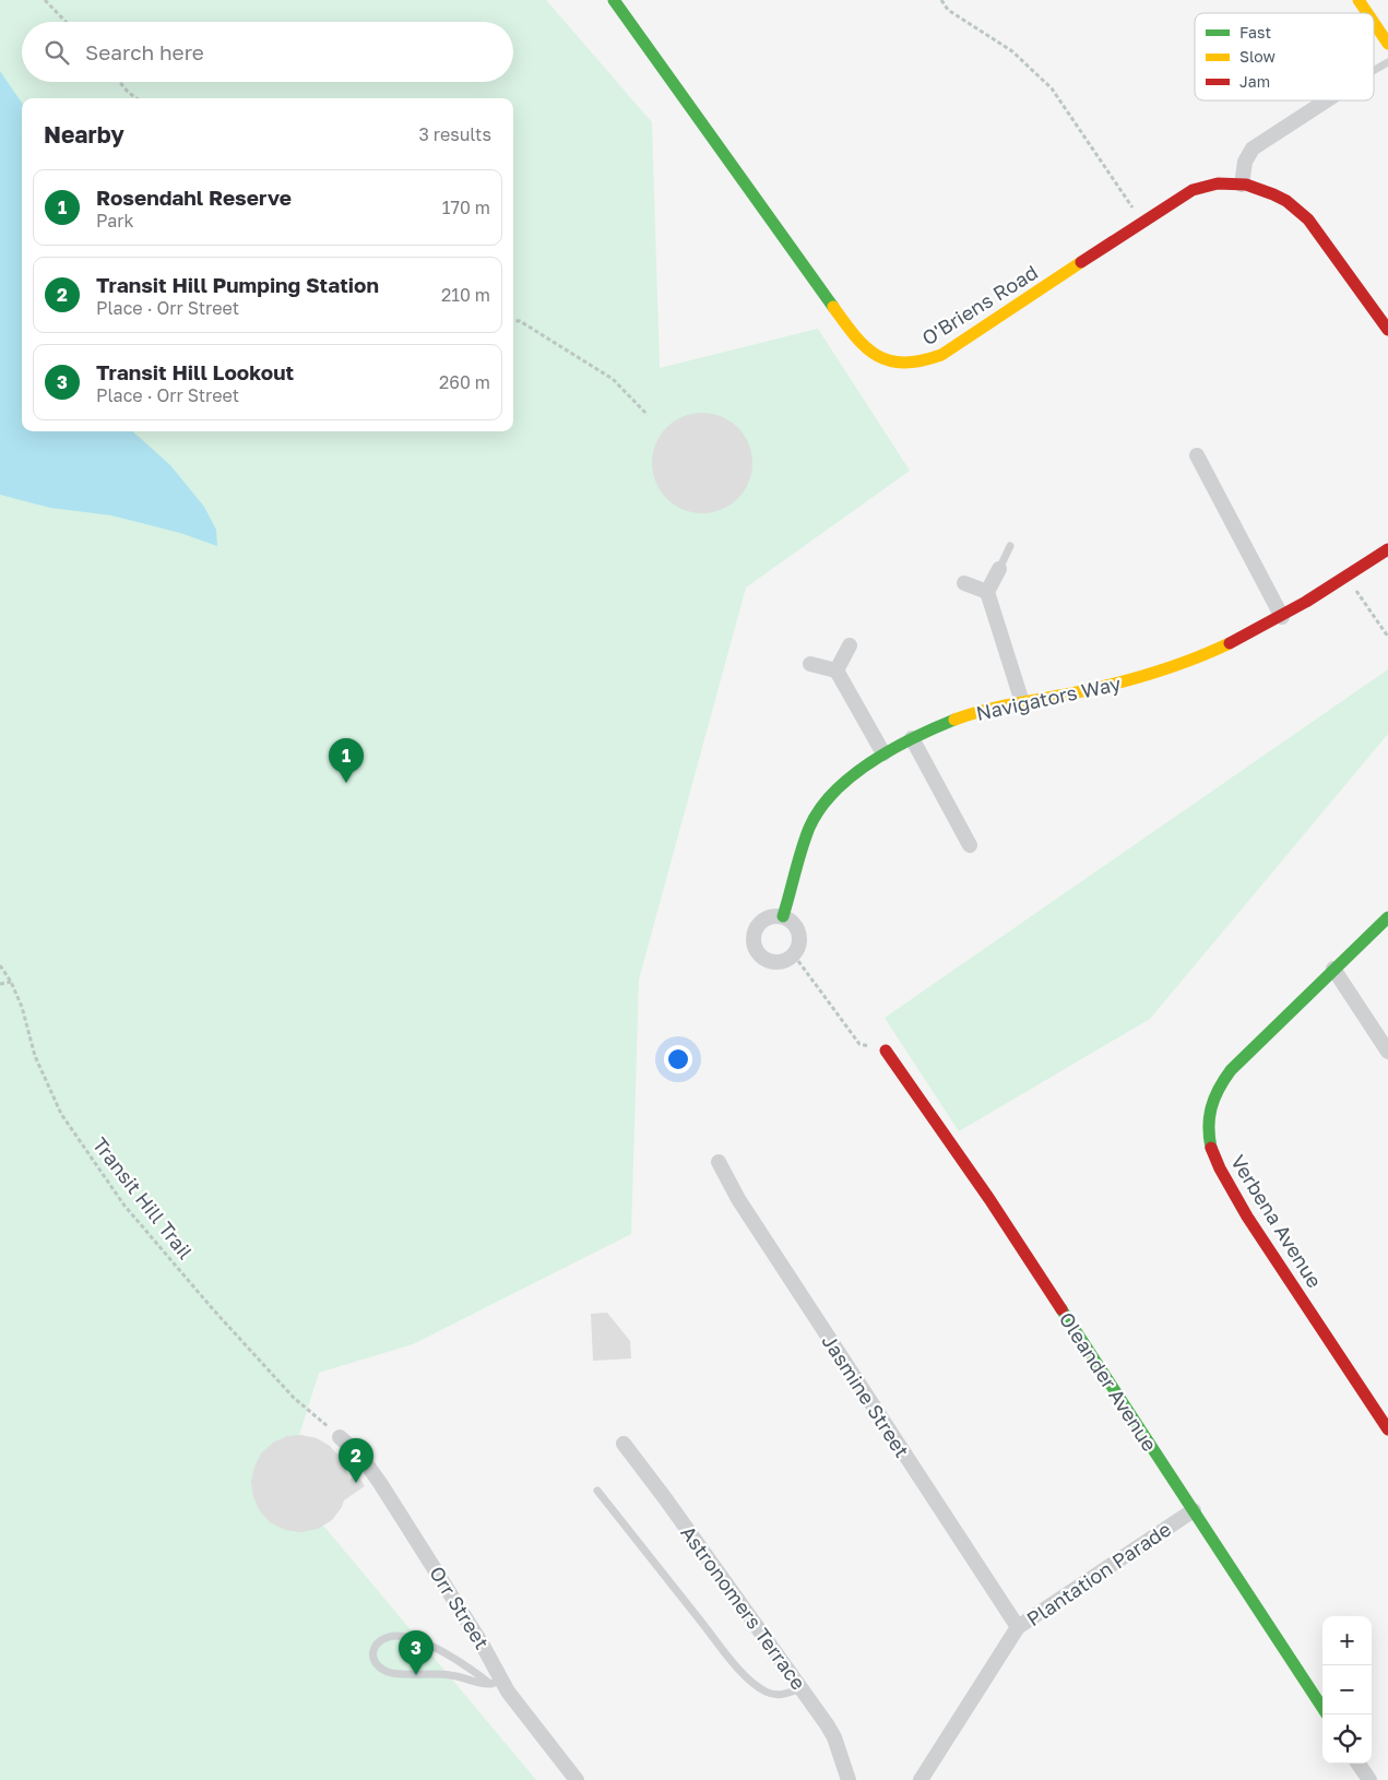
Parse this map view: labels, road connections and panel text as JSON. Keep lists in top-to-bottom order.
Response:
{
  "streets": {
    "street": [
      "O'Briens Road",
      "Navigators Way",
      "Verbena Avenue",
      "Oleander Avenue",
      "Jasmine Street",
      "Plantation Parade",
      "Orr Street",
      "Astronomers Terrace"
    ],
    "path": ["Transit Hill Trail"]
  },
  "crossings": [
    ["Transit Hill Trail", "Orr Street"],
    ["Oleander Avenue", "Plantation Parade"],
    ["Jasmine Street", "Plantation Parade"]
  ],
  "legend": ["Fast", "Slow", "Jam"],
  "page": {
    "search": "Search here",
    "heading": ["Nearby", "3 results"],
    "list": [
      {
        "mark": "1",
        "name": "Rosendahl Reserve",
        "note": "Park",
        "value": "170 m"
      },
      {
        "mark": "2",
        "name": "Transit Hill Pumping Station",
        "note": "Place · Orr Street",
        "value": "210 m"
      },
      {
        "mark": "3",
        "name": "Transit Hill Lookout",
        "note": "Place · Orr Street",
        "value": "260 m"
      }
    ],
    "pins": ["1", "2", "3"],
    "map_buttons": ["+", "−"]
  }
}
